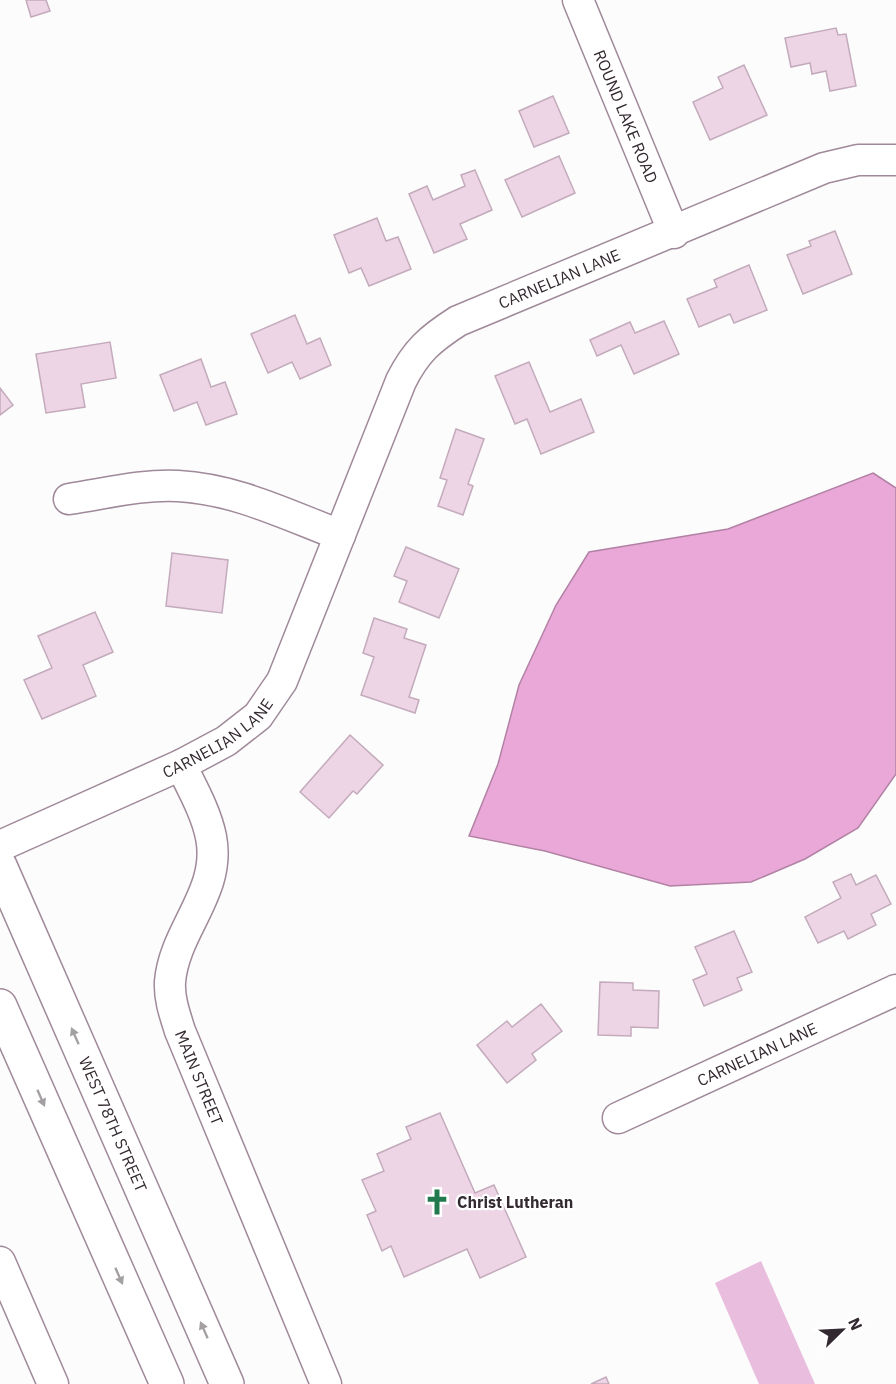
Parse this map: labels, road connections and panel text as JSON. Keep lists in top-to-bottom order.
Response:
{
  "streets": {
    "main road": ["WEST 78TH STREET"],
    "street": ["ROUND LAKE ROAD", "CARNELIAN LANE", "MAIN STREET"]
  },
  "crossings": [
    ["ROUND LAKE ROAD", "CARNELIAN LANE"],
    ["CARNELIAN LANE", "MAIN STREET"]
  ],
  "places": {
    "church": ["Christ Lutheran"]
  },
  "north": "top right"
}
